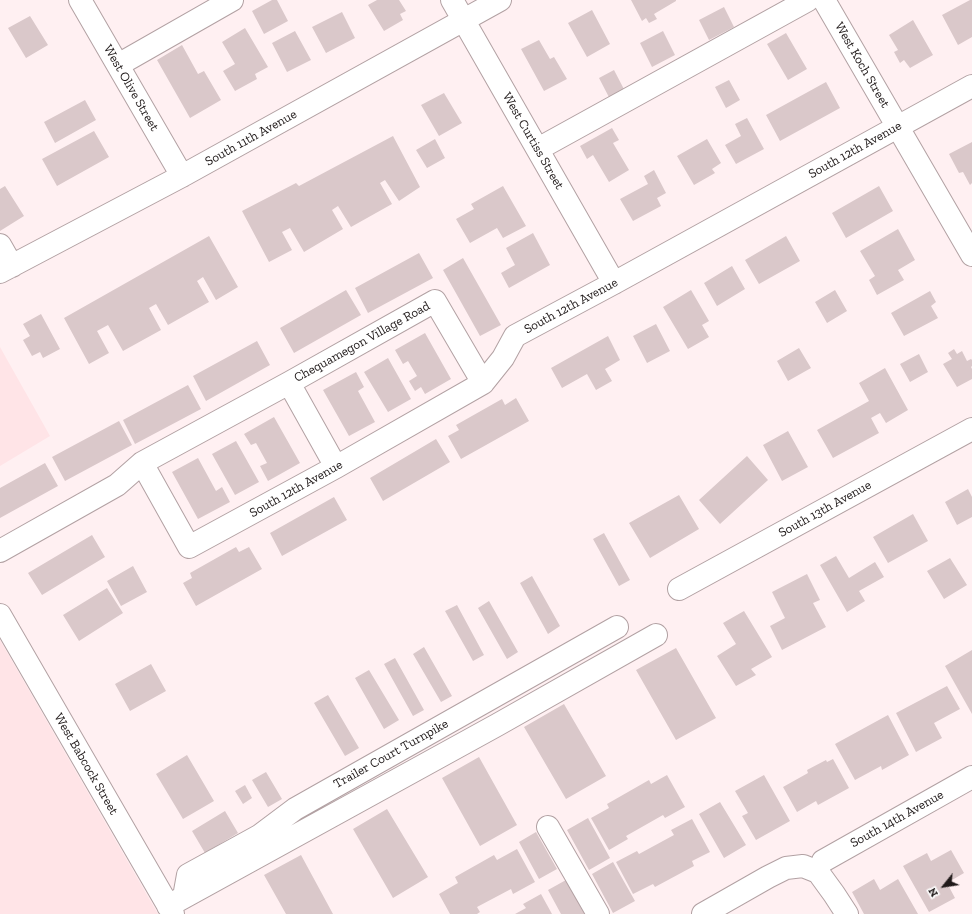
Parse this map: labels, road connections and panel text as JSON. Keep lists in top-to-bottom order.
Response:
{
  "streets": {
    "street": [
      "West Koch Street",
      "West Olive Street",
      "South 11th Avenue",
      "West Curtiss Street",
      "South 12th Avenue",
      "Chequamegon Village Road",
      "South 13th Avenue",
      "Trailer Court Turnpike",
      "West Babcock Street",
      "South 14th Avenue"
    ]
  },
  "crossings": [
    ["West Koch Street", "South 12th Avenue"],
    ["West Olive Street", "South 11th Avenue"],
    ["South 11th Avenue", "West Curtiss Street"],
    ["West Curtiss Street", "South 12th Avenue"],
    ["South 12th Avenue", "Chequamegon Village Road"],
    ["Trailer Court Turnpike", "West Babcock Street"]
  ],
  "north": "bottom left"
}
